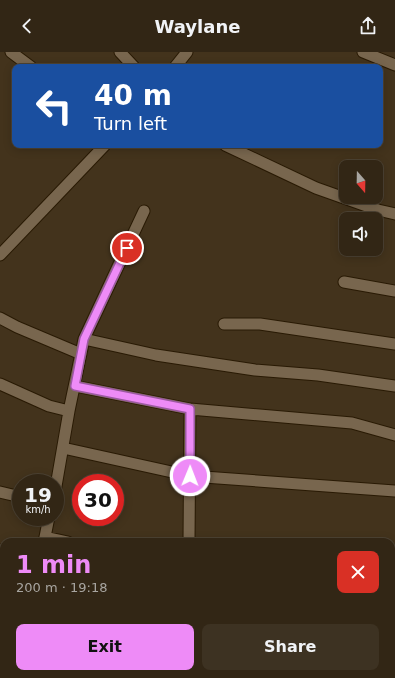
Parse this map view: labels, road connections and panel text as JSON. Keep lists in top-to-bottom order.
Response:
{
  "north": "bottom",
  "page": {
    "header": "Waylane",
    "turn": ["40 m", "Turn left"],
    "speed": "19 km/h",
    "limit": "30",
    "heading": ["1 min", "200 m · 19:18"],
    "buttons": ["Exit", "Share"]
  }
}
